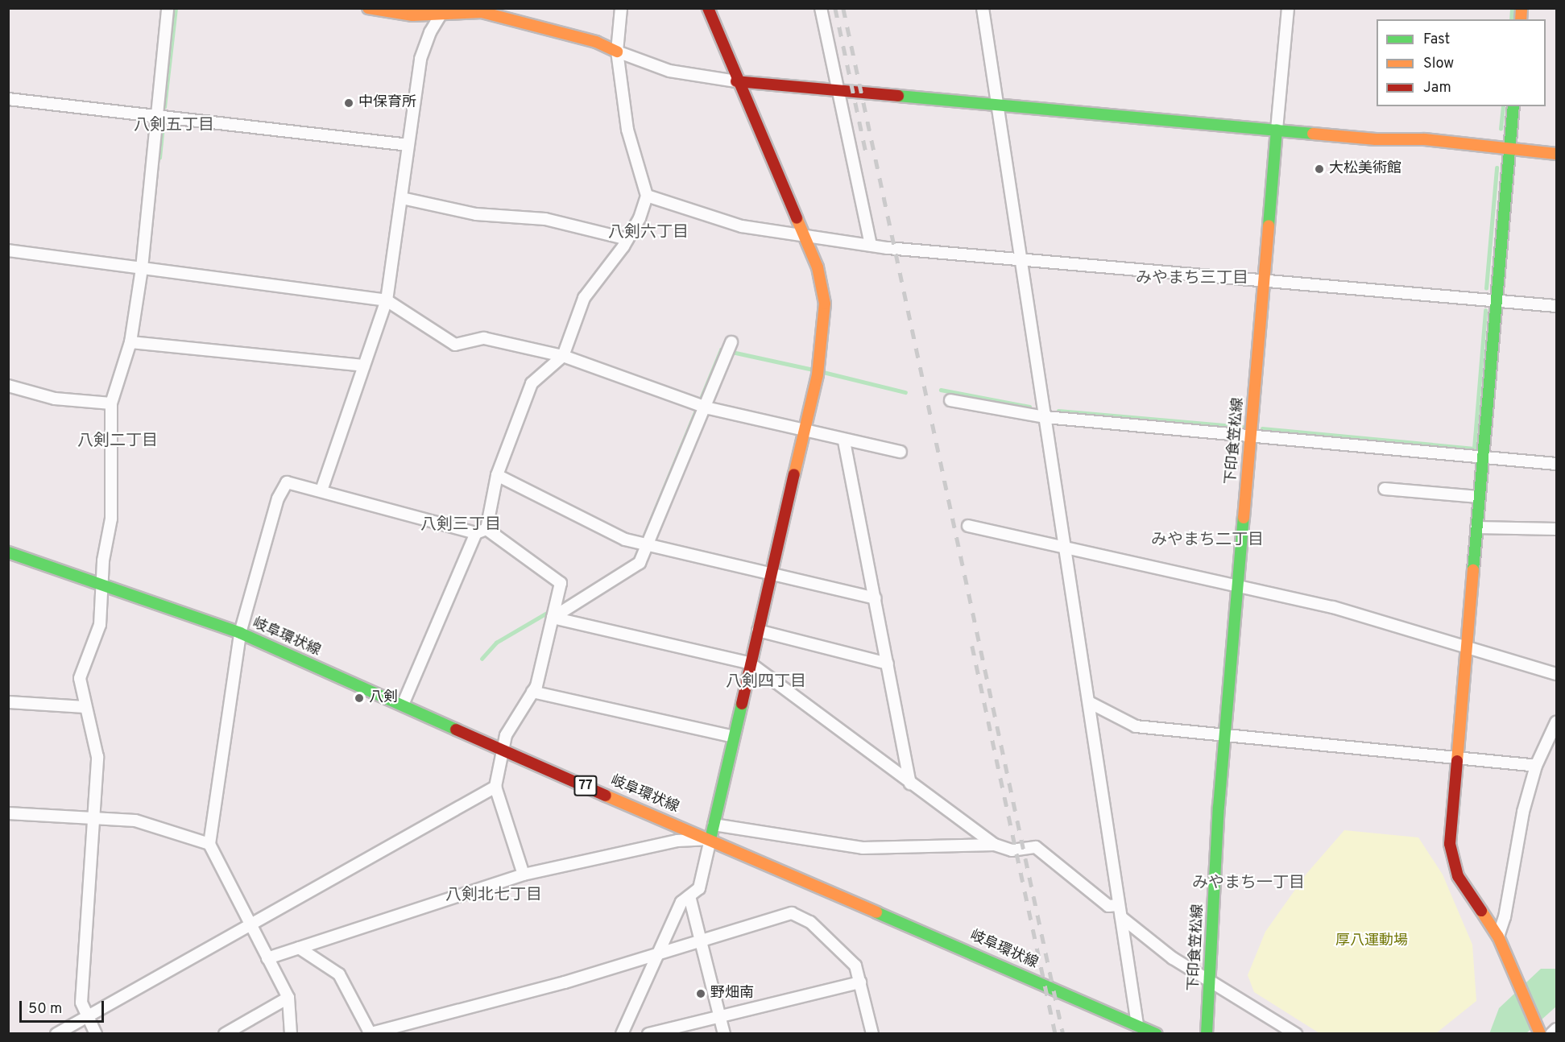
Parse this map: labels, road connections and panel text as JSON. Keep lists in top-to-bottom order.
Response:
{
  "streets": {
    "street": ["下印食笠松線", "岐阜環状線", "77"]
  },
  "districts": [
    "八剣五丁目",
    "八剣六丁目",
    "みやまち三丁目",
    "八剣二丁目",
    "八剣三丁目",
    "みやまち二丁目",
    "八剣四丁目",
    "みやまち一丁目",
    "八剣北七丁目"
  ],
  "parks": ["厚八運動場"],
  "places": [
    "中保育所",
    "大松美術館",
    "八剣",
    "野畑南"
  ],
  "legend": ["Fast", "Slow", "Jam"],
  "scale_bar": "50 m"
}
